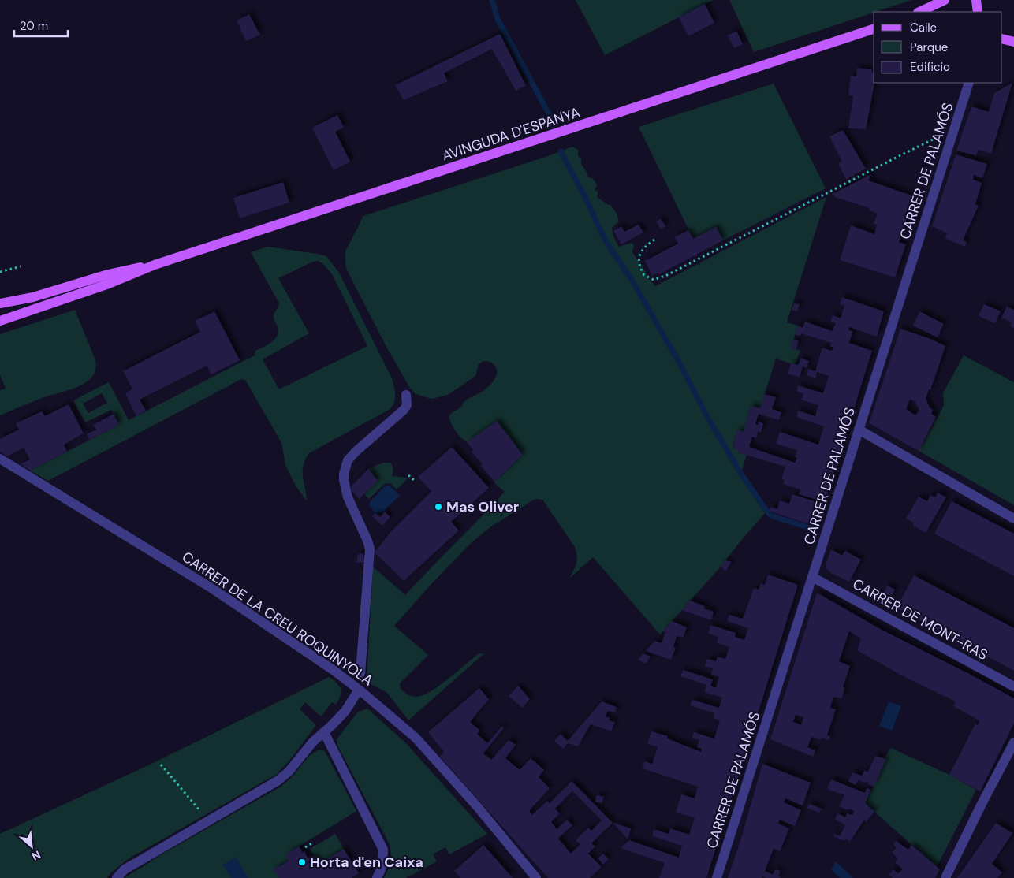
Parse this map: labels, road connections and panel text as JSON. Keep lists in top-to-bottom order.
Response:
{
  "streets": {
    "main road": ["AVINGUDA D'ESPANYA"],
    "street": ["CARRER DE PALAMÓS", "CARRER DE LA CREU ROQUINYOLA", "CARRER DE MONT-RAS"]
  },
  "crossings": [
    ["CARRER DE PALAMÓS", "CARRER DE MONT-RAS"]
  ],
  "places": ["Mas Oliver", "Horta d'en Caixa"],
  "legend": ["Calle", "Parque", "Edificio"],
  "scale_bar": "20 m",
  "north": "bottom right"
}
